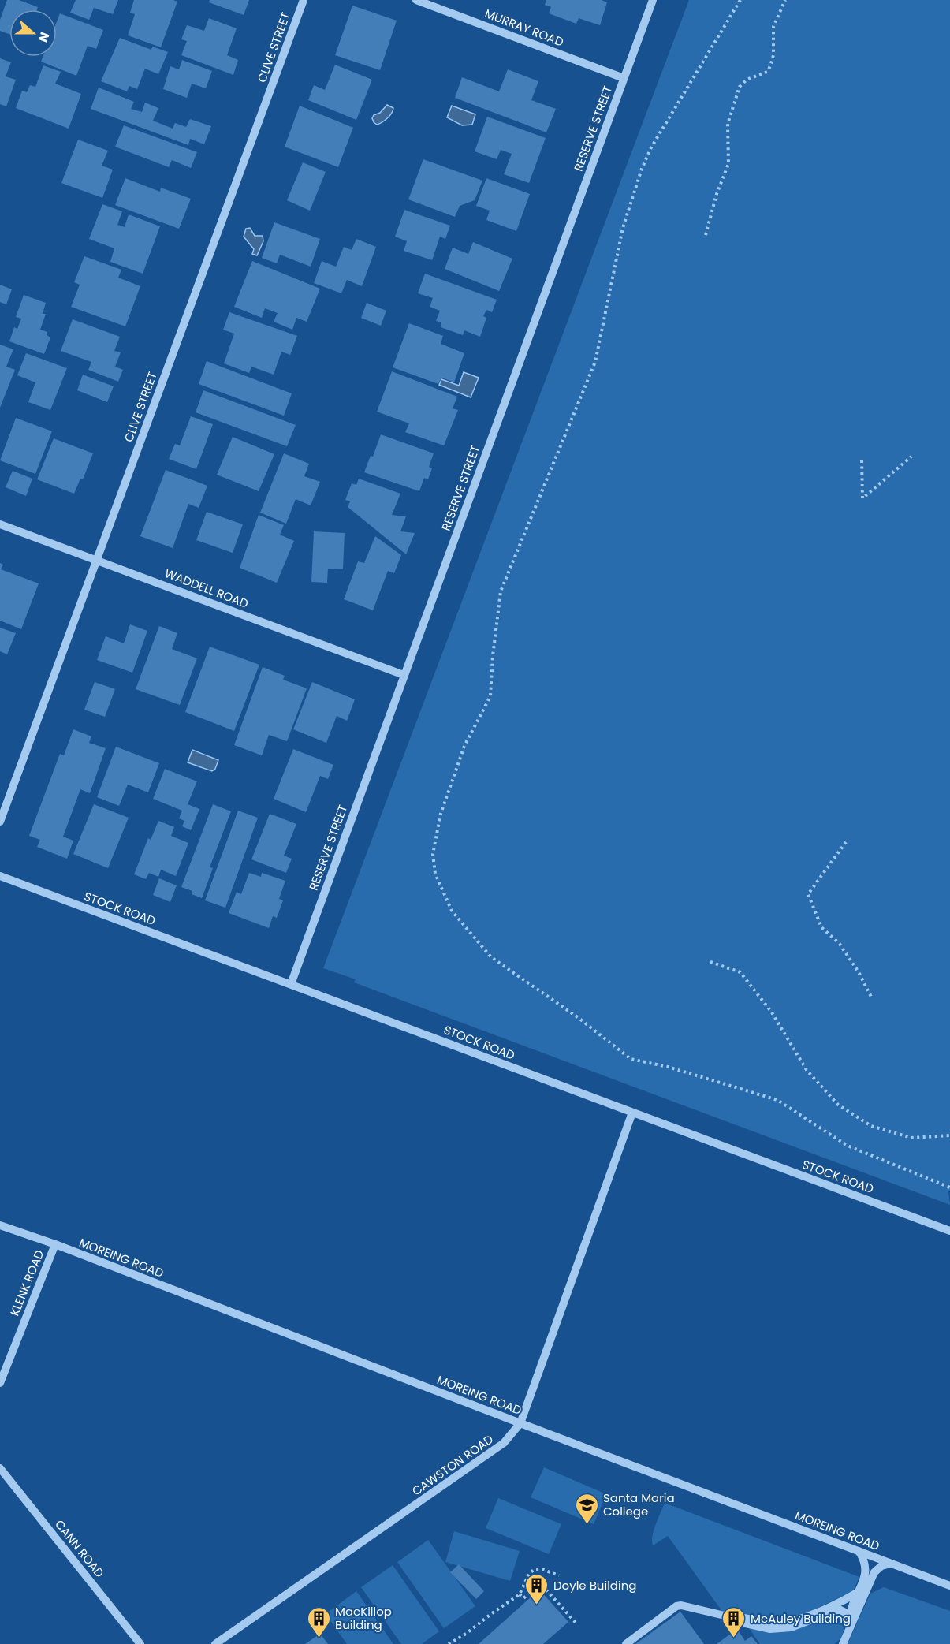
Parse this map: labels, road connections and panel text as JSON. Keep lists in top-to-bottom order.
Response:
{
  "streets": {
    "street": [
      "MURRAY ROAD",
      "CLIVE STREET",
      "RESERVE STREET",
      "WADDELL ROAD",
      "STOCK ROAD",
      "MOREING ROAD",
      "KLENK ROAD",
      "CAWSTON ROAD",
      "CANN ROAD"
    ]
  },
  "crossings": [
    ["MURRAY ROAD", "RESERVE STREET"],
    ["CLIVE STREET", "WADDELL ROAD"],
    ["RESERVE STREET", "WADDELL ROAD"],
    ["RESERVE STREET", "STOCK ROAD"],
    ["STOCK ROAD", "CAWSTON ROAD"],
    ["MOREING ROAD", "KLENK ROAD"],
    ["MOREING ROAD", "CAWSTON ROAD"]
  ],
  "places": {
    "school or university": ["Santa Maria College"],
    "building": ["Doyle Building", "MacKillop Building", "McAuley Building"]
  },
  "north": "right"
}
